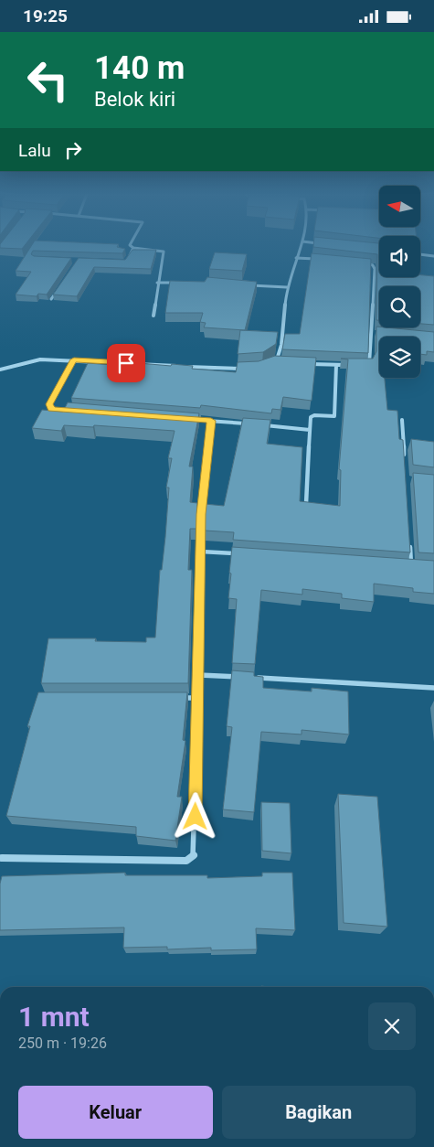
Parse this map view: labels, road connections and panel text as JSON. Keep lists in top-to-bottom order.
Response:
{
  "north": "left",
  "page": {
    "status": "19:25",
    "turn": ["140 m", "Belok kiri"],
    "then": "Lalu",
    "heading": ["1 mnt", "250 m · 19:26"],
    "buttons": ["Keluar", "Bagikan"]
  }
}
